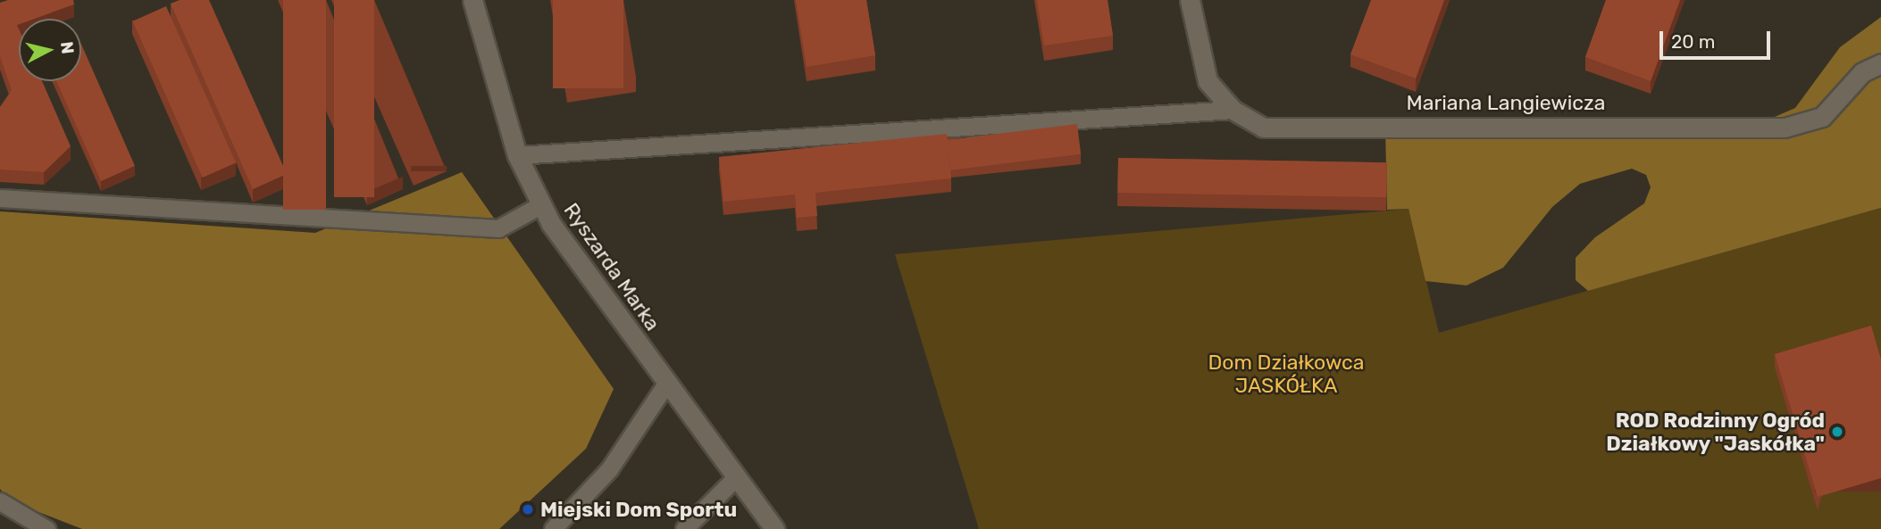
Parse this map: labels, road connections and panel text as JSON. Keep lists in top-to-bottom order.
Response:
{
  "streets": {
    "street": ["Mariana Langiewicza", "Ryszarda Marka"]
  },
  "parks": ["Dom Działkowca JASKÓŁKA"],
  "places": ["ROD Rodzinny Ogród Działkowy \"Jaskółka\"", "Miejski Dom Sportu"],
  "scale_bar": "20 m",
  "north": "right"
}
